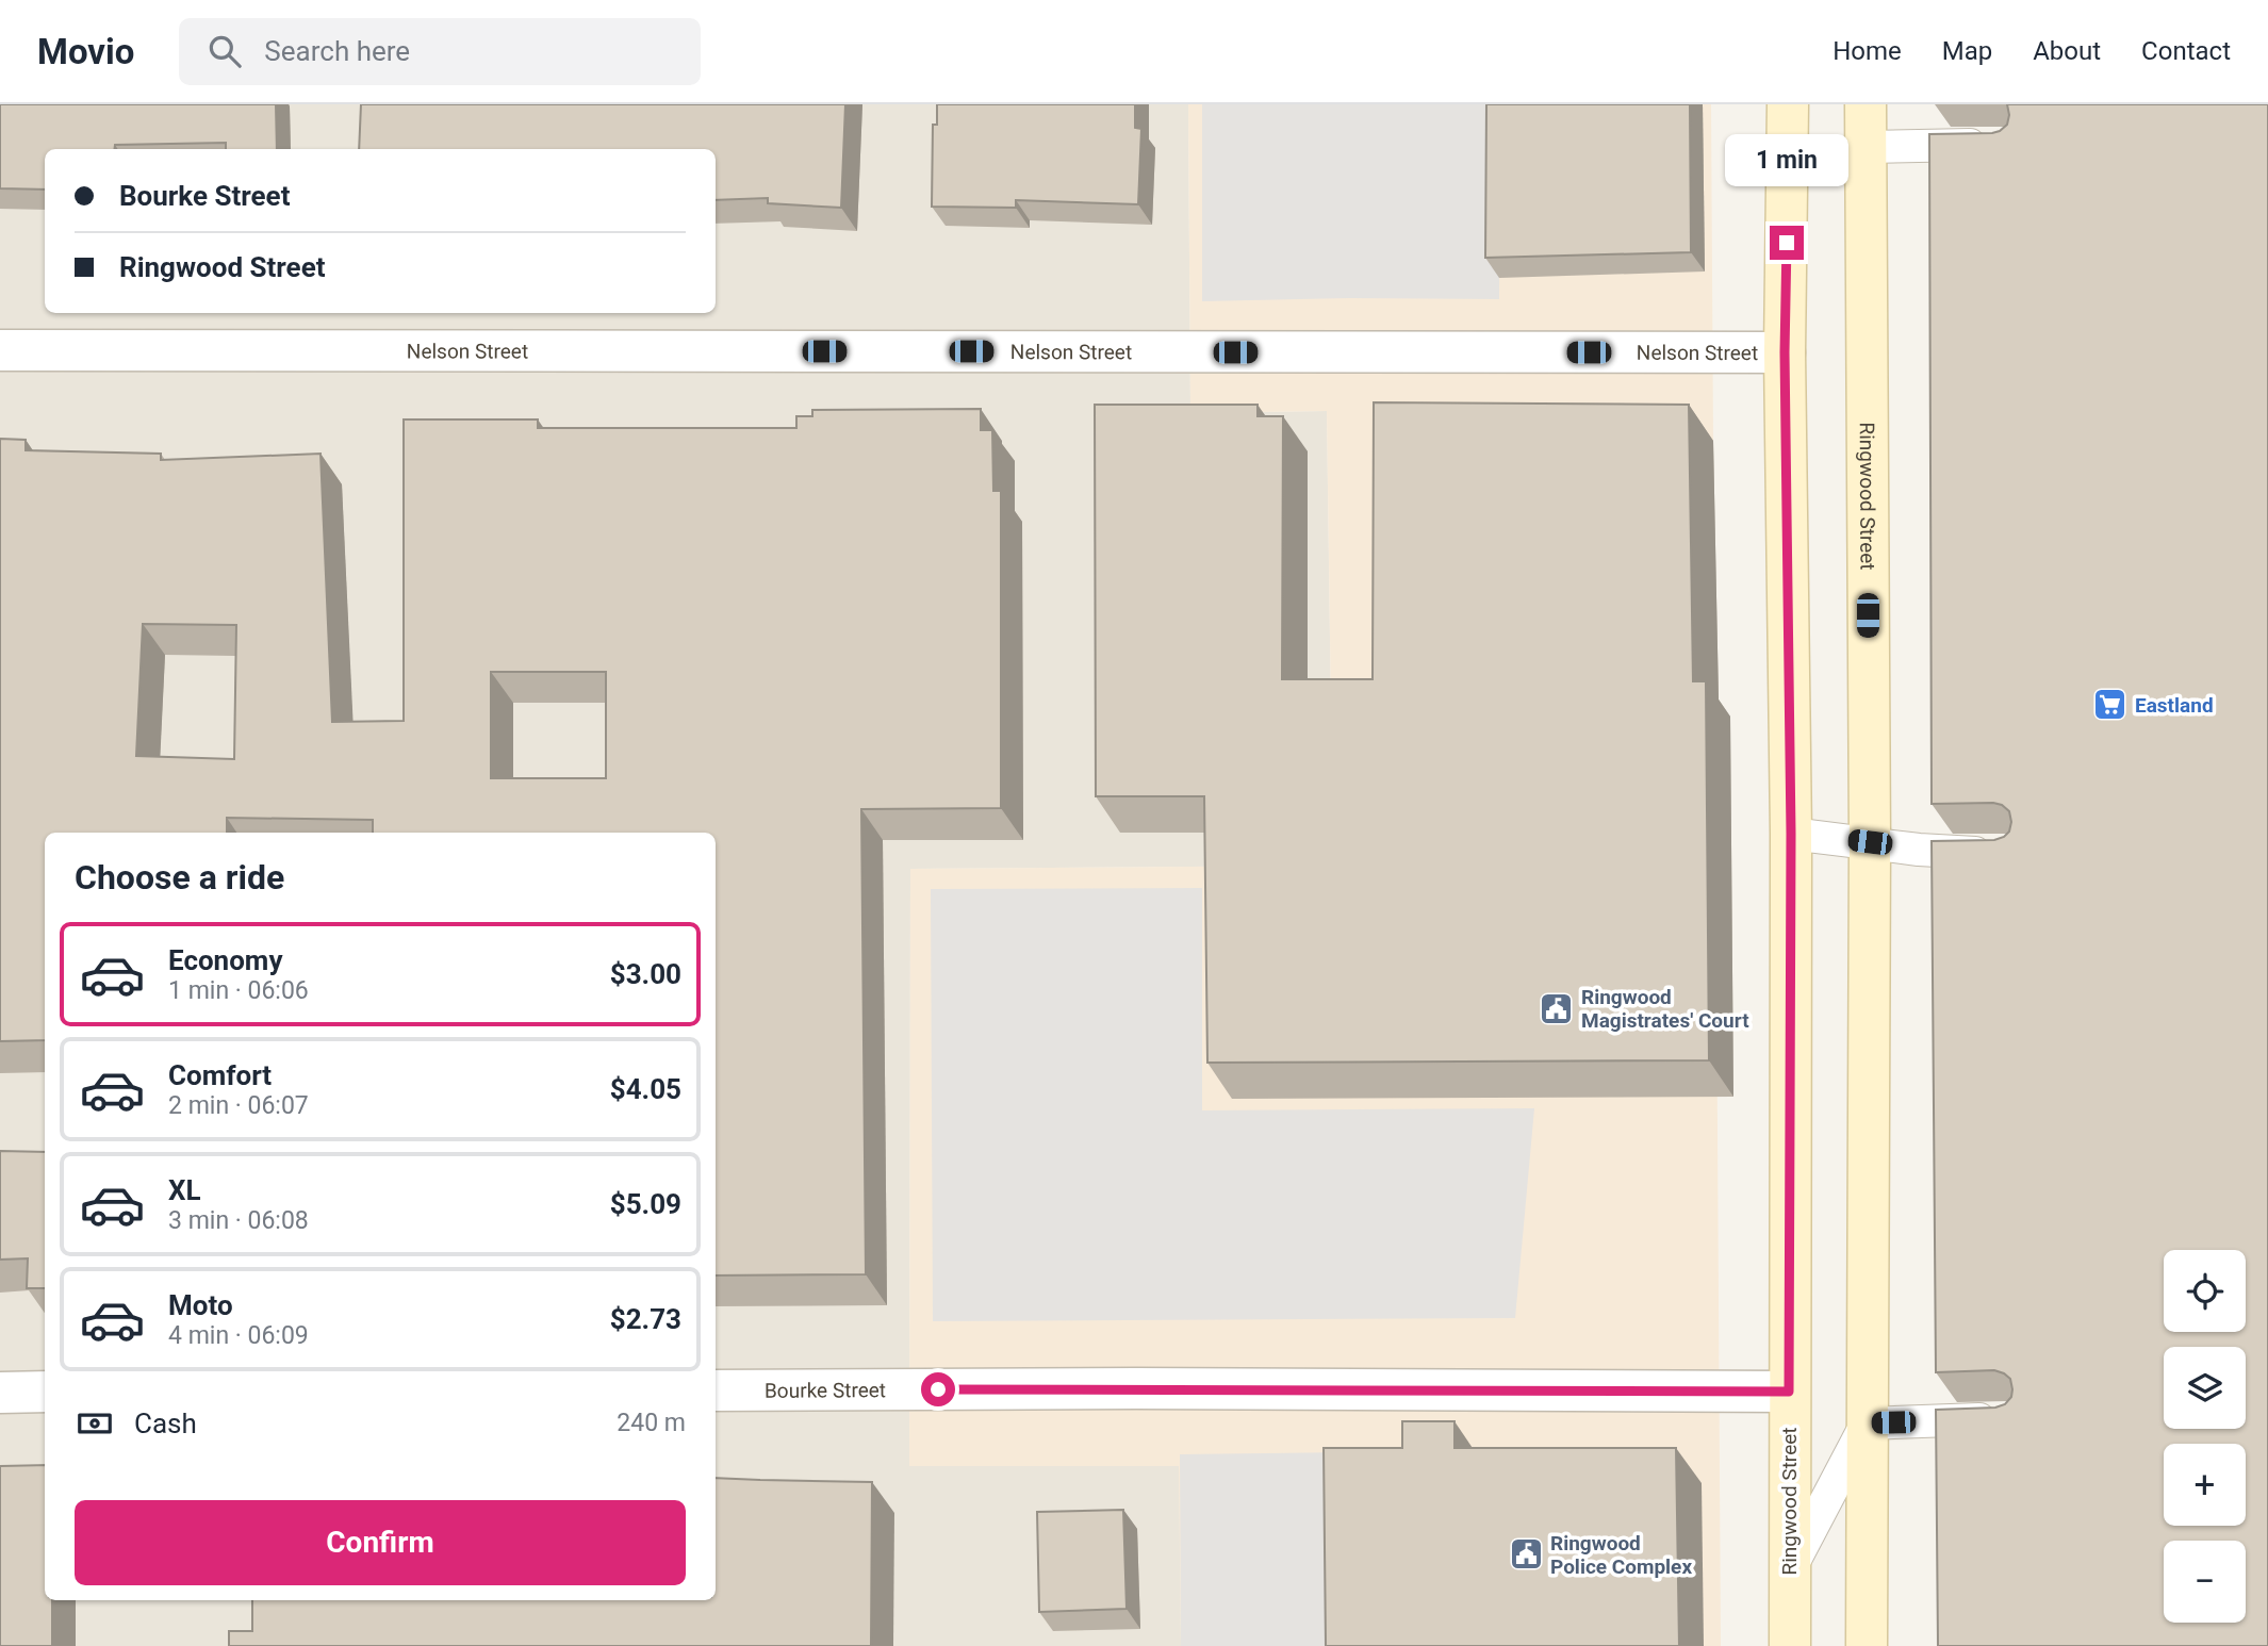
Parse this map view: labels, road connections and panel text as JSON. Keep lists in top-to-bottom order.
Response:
{
  "streets": {
    "main road": ["Ringwood Street"],
    "street": ["Nelson Street", "Bourke Street"]
  },
  "crossings": [
    ["Nelson Street", "Ringwood Street"],
    ["Ringwood Street", "Bourke Street"]
  ],
  "places": {
    "supermarket": ["Eastland"],
    "public building": ["Ringwood Magistrates' Court", "Ringwood Police Complex"]
  },
  "page": {
    "header": "Movio",
    "search": "Search here",
    "nav": [
      "Home",
      "Map",
      "About",
      "Contact"
    ],
    "bubble": "1 min",
    "banner": ["Bourke Street", "Ringwood Street"],
    "heading": "Choose a ride",
    "list": [
      {
        "name": "Economy",
        "note": "1 min · 06:06",
        "value": "$3.00"
      },
      {
        "name": "Comfort",
        "note": "2 min · 06:07",
        "value": "$4.05"
      },
      {
        "name": "XL",
        "note": "3 min · 06:08",
        "value": "$5.09"
      },
      {
        "name": "Moto",
        "note": "4 min · 06:09",
        "value": "$2.73"
      }
    ],
    "map_buttons": ["+", "−"],
    "pay": ["Cash", "240 m"],
    "buttons": "Confirm"
  }
}
